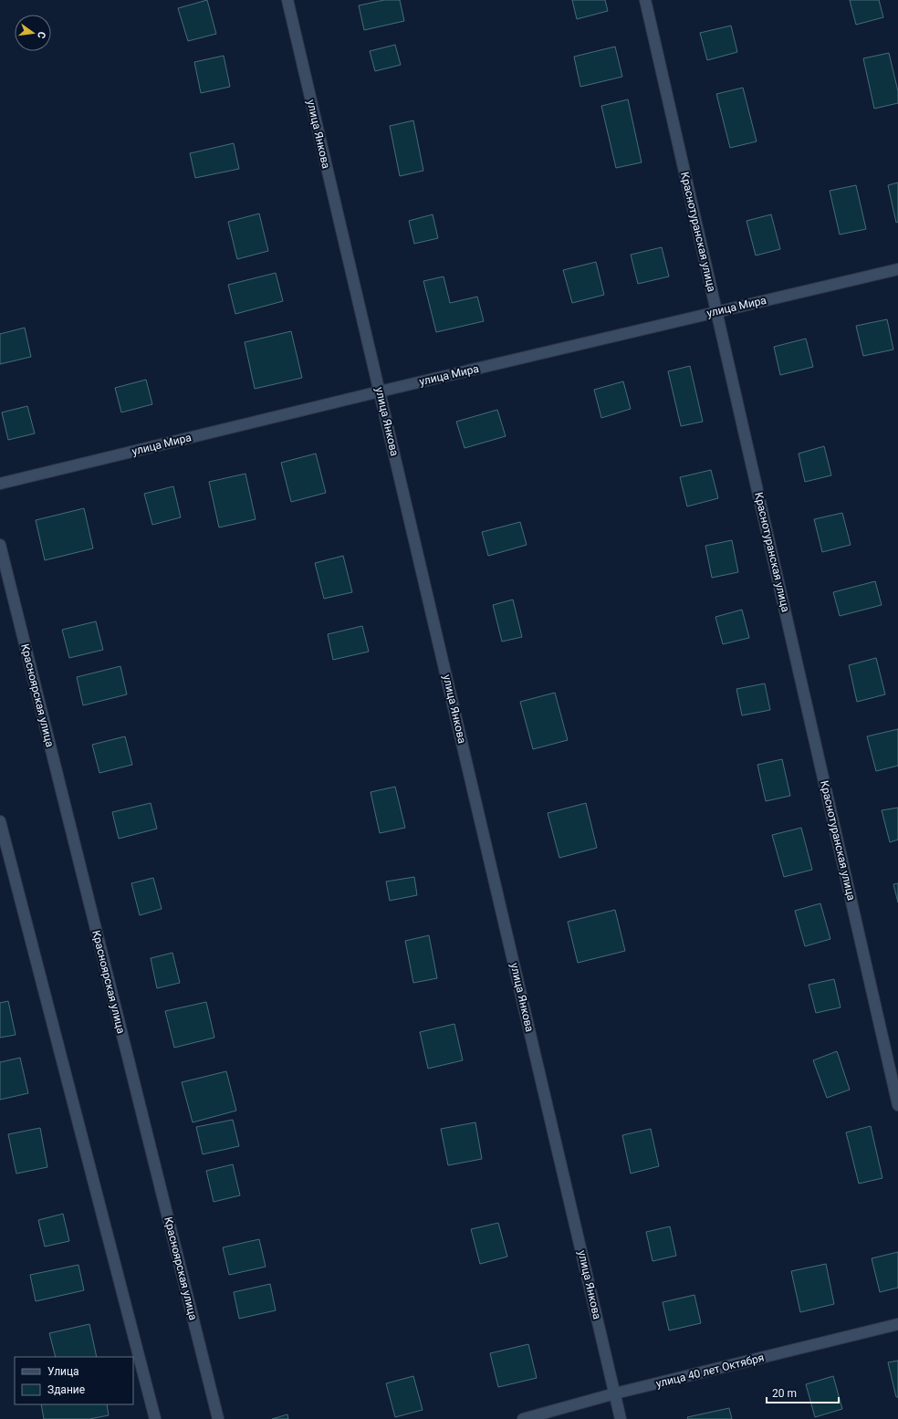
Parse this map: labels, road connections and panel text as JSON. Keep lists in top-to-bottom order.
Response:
{
  "streets": {
    "street": [
      "улица Янкова",
      "Краснотуранская улица",
      "улица Мира",
      "Красноярская улица",
      "улица 40 лет Октября"
    ]
  },
  "crossings": [
    ["улица Янкова", "улица Мира"],
    ["улица Янкова", "улица 40 лет Октября"],
    ["Краснотуранская улица", "улица Мира"]
  ],
  "legend": ["Улица", "Здание"],
  "scale_bar": "20 m",
  "north": "right"
}
